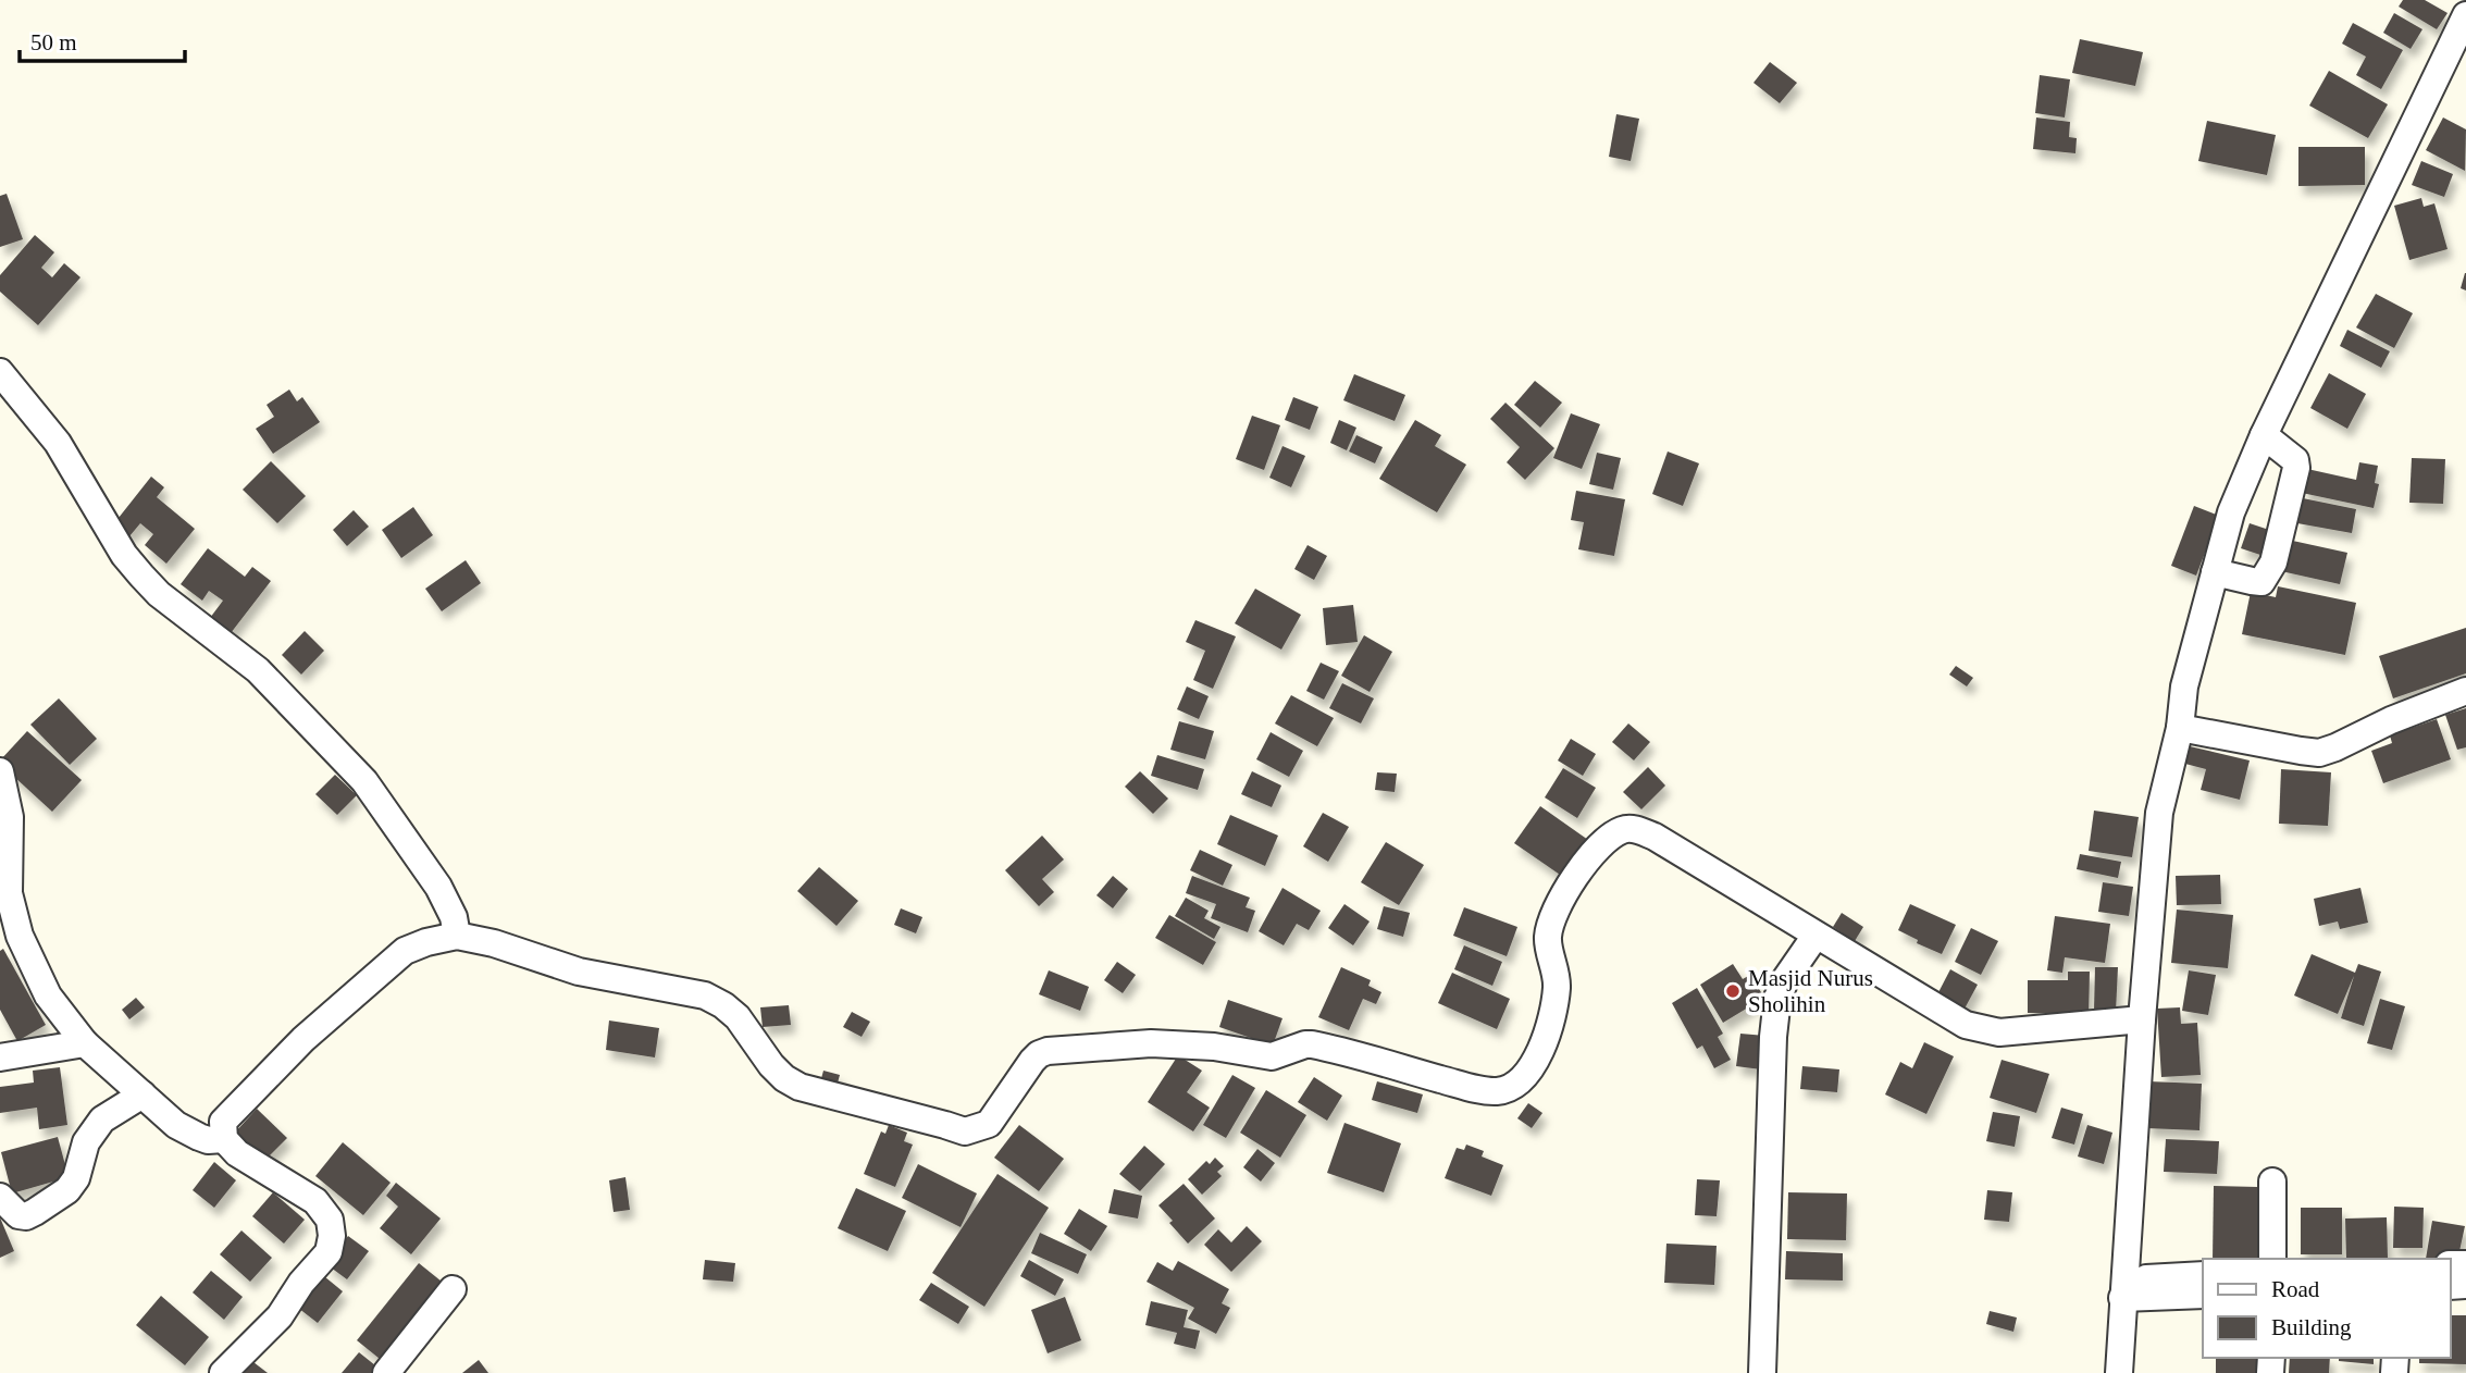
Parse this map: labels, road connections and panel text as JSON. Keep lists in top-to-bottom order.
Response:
{
  "places": ["Masjid Nurus Sholihin"],
  "legend": ["Road", "Building"],
  "scale_bar": "50 m"
}
